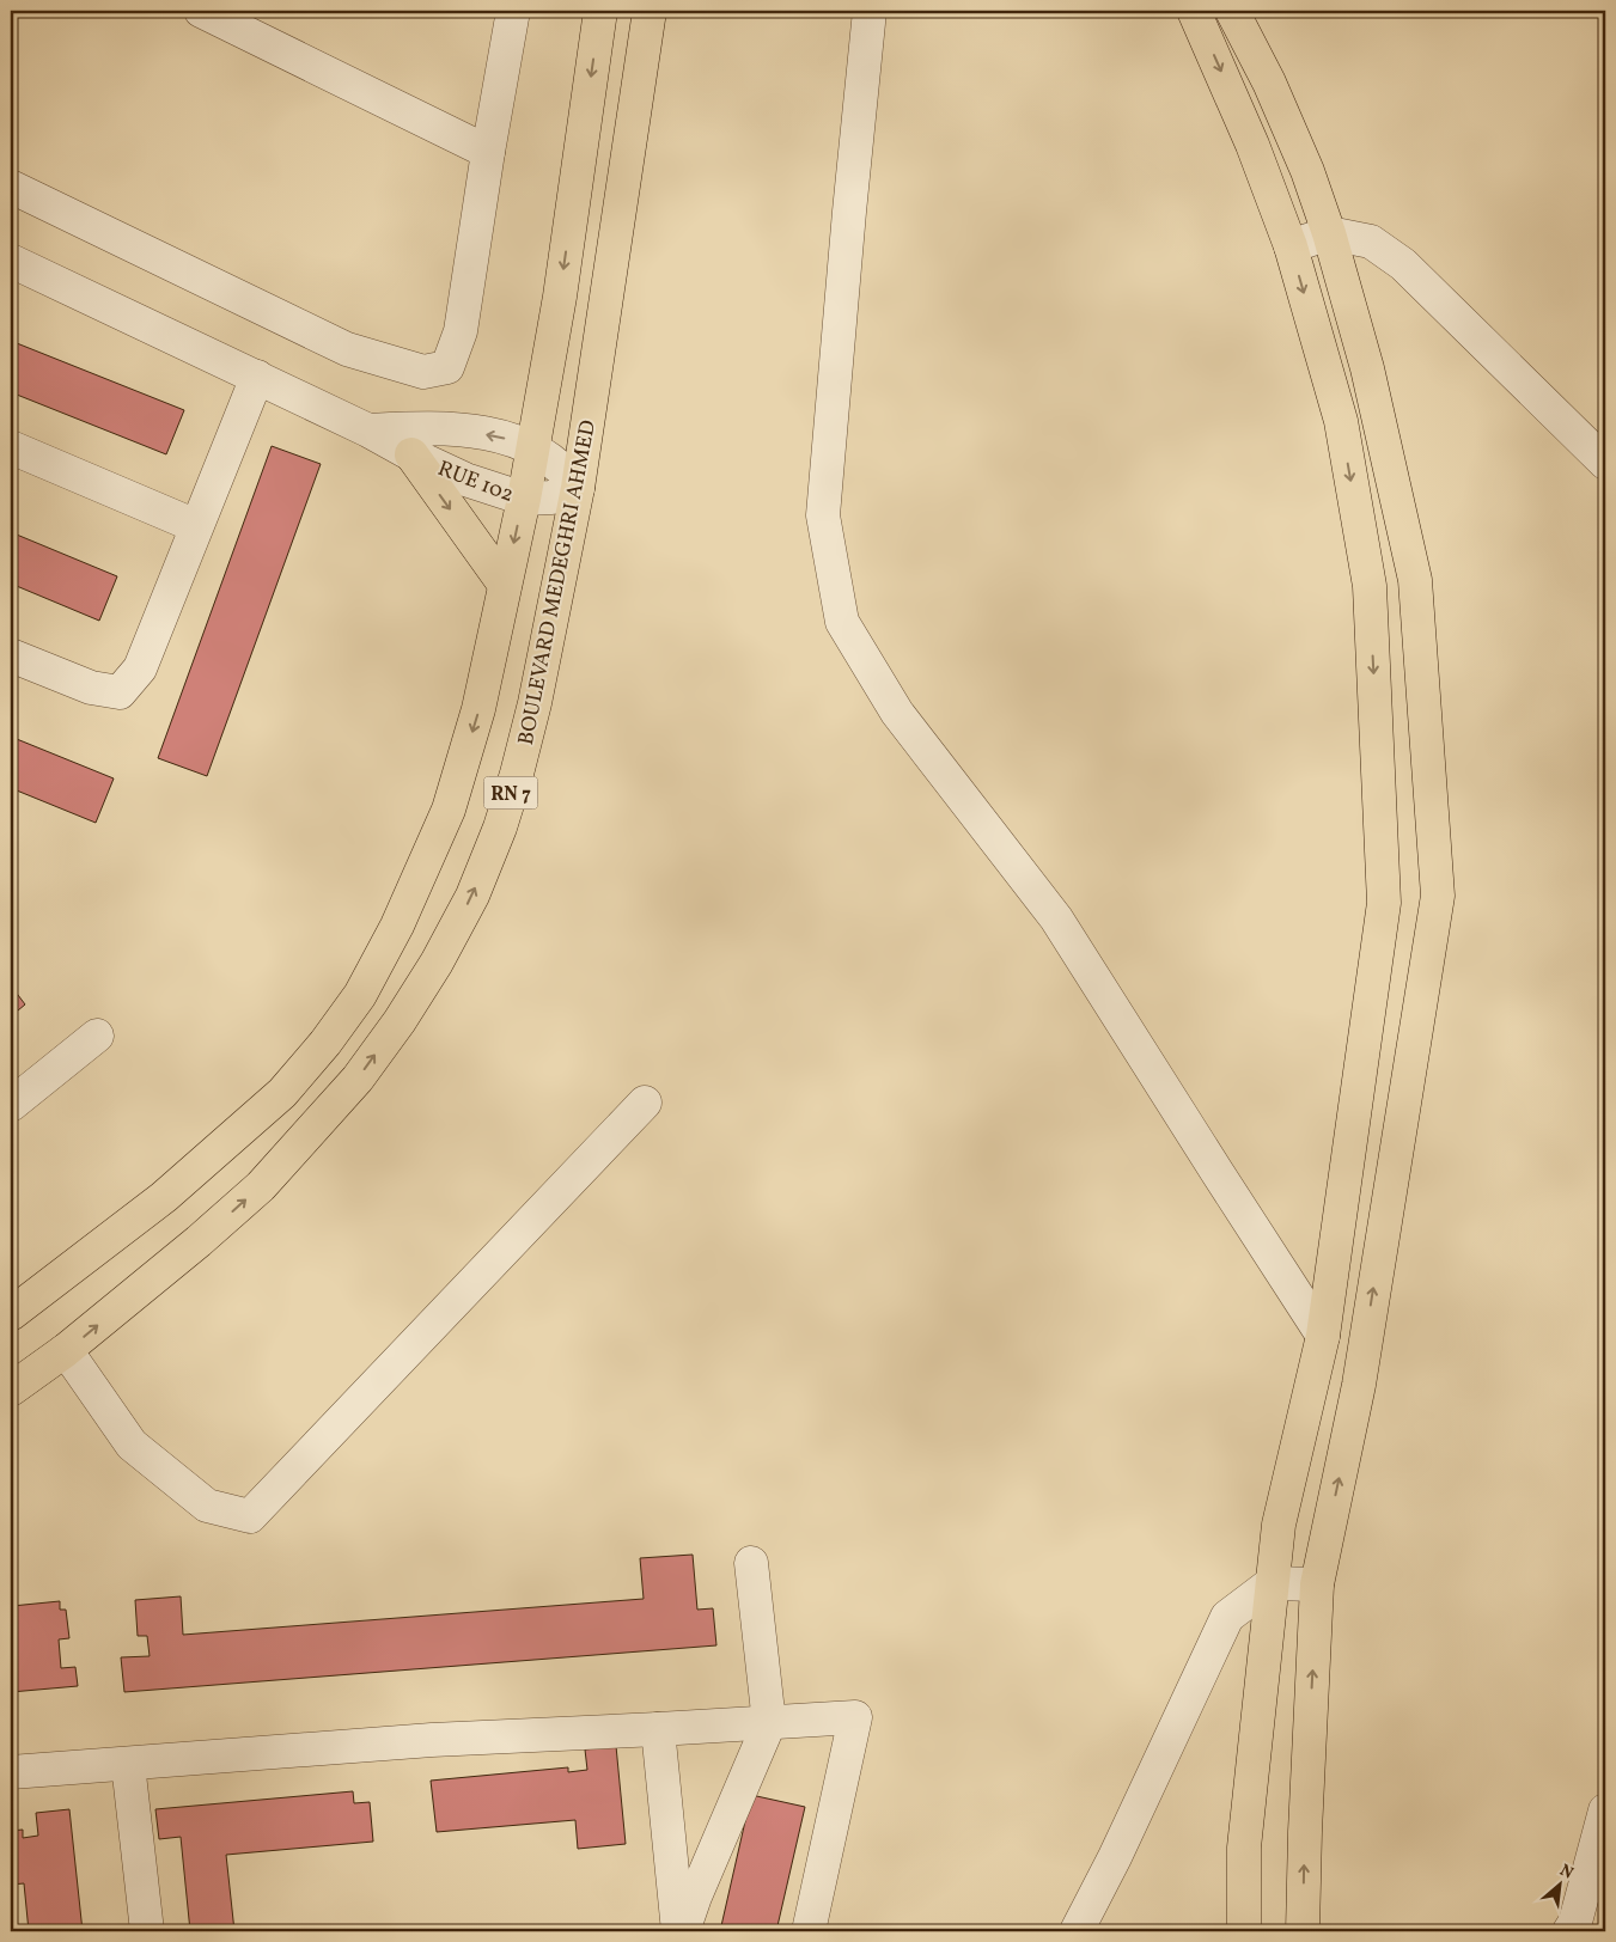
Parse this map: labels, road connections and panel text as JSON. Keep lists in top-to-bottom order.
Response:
{
  "streets": {
    "main road": ["BOULEVARD MEDEGHRI AHMED", "RN 7"],
    "street": ["RUE 102"]
  },
  "crossings": [
    ["RUE 102", "BOULEVARD MEDEGHRI AHMED"],
    ["RUE 102", "RN 7"]
  ],
  "north": "top right"
}
